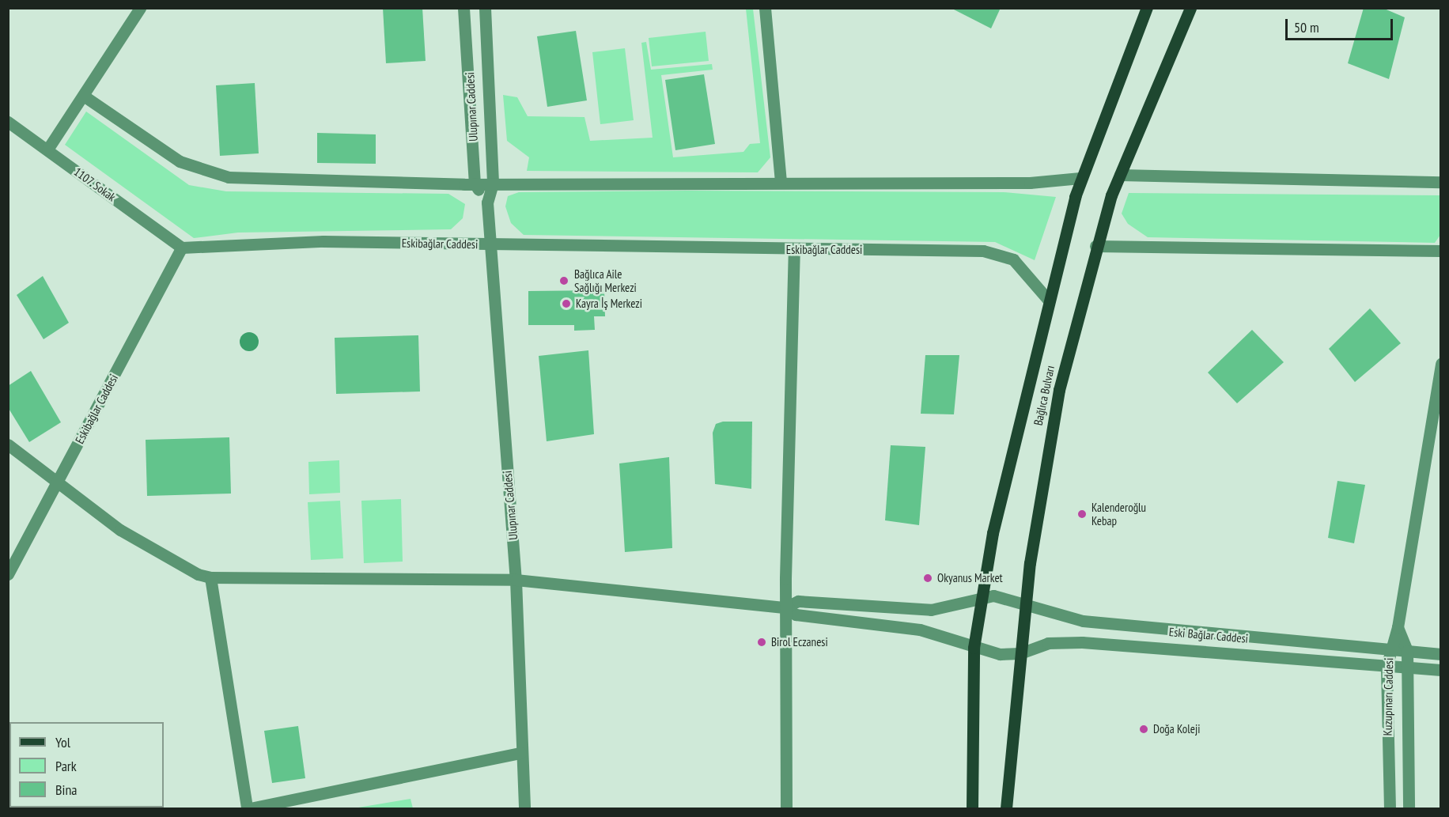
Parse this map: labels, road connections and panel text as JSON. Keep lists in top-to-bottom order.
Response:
{
  "streets": {
    "main road": ["Bağlıca Bulvarı"],
    "street": [
      "Ulupınar Caddesi",
      "1107. Sokak",
      "Eskibağlar Caddesi",
      "Eski Bağlar Caddesi",
      "Kuzupınarı Caddesi"
    ]
  },
  "crossings": [
    ["Ulupınar Caddesi", "Eskibağlar Caddesi"],
    ["1107. Sokak", "Eskibağlar Caddesi"],
    ["Eskibağlar Caddesi", "Bağlıca Bulvarı"],
    ["Bağlıca Bulvarı", "Eski Bağlar Caddesi"],
    ["Eski Bağlar Caddesi", "Kuzupınarı Caddesi"]
  ],
  "places": [
    "Bağlıca Aile Sağlığı Merkezi",
    "Kayra İş Merkezi",
    "Kalenderoğlu Kebap",
    "Okyanus Market",
    "Birol Eczanesi",
    "Doğa Koleji"
  ],
  "legend": ["Yol", "Park", "Bina"],
  "scale_bar": "50 m"
}
